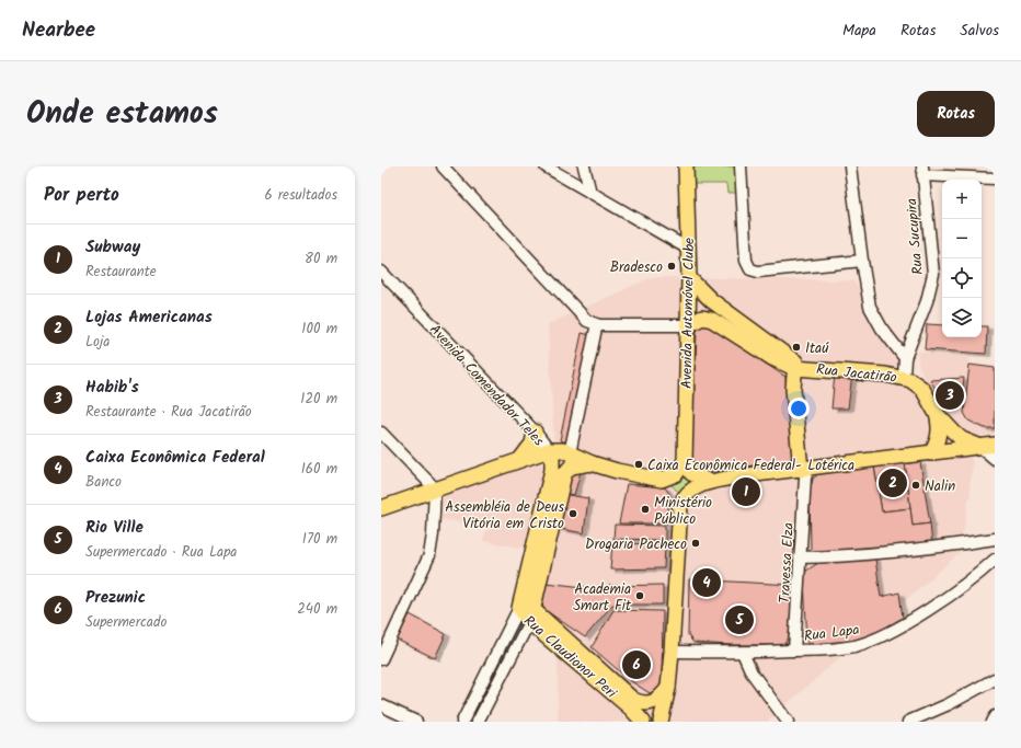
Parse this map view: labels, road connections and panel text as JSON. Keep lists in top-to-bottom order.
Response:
{
  "streets": {
    "main road": [
      "Avenida Automóvel Clube",
      "Rua Jacatirão",
      "Avenida Comendador Teles",
      "Rua Claudionor Peri"
    ],
    "street": ["Rua Sucupira", "Travessa Elza", "Rua Lapa"]
  },
  "crossings": [
    ["Rua Sucupira", "Rua Jacatirão"],
    ["Avenida Automóvel Clube", "Rua Jacatirão"],
    ["Travessa Elza", "Rua Lapa"]
  ],
  "places": [
    "Bradesco",
    "Itaú",
    "Caixa Econômica Federal- Lotérica",
    "Nalin",
    "Ministério Público",
    "Assembléia de Deus Vitória em Cristo",
    "Drogaria Pacheco",
    "Academia Smart Fit"
  ],
  "page": {
    "header": "Nearbee",
    "nav": ["Mapa", "Rotas", "Salvos"],
    "title": "Onde estamos",
    "buttons": "Rotas",
    "heading": ["Por perto", "6 resultados"],
    "map_buttons": ["+", "−"],
    "list": [
      {
        "mark": "1",
        "name": "Subway",
        "note": "Restaurante",
        "value": "80 m"
      },
      {
        "mark": "2",
        "name": "Lojas Americanas",
        "note": "Loja",
        "value": "100 m"
      },
      {
        "mark": "3",
        "name": "Habib's",
        "note": "Restaurante · Rua Jacatirão",
        "value": "120 m"
      },
      {
        "mark": "4",
        "name": "Caixa Econômica Federal",
        "note": "Banco",
        "value": "160 m"
      },
      {
        "mark": "5",
        "name": "Rio Ville",
        "note": "Supermercado · Rua Lapa",
        "value": "170 m"
      },
      {
        "mark": "6",
        "name": "Prezunic",
        "note": "Supermercado",
        "value": "240 m"
      }
    ],
    "pins": [
      "3",
      "2",
      "1",
      "4",
      "5",
      "6"
    ]
  }
}
